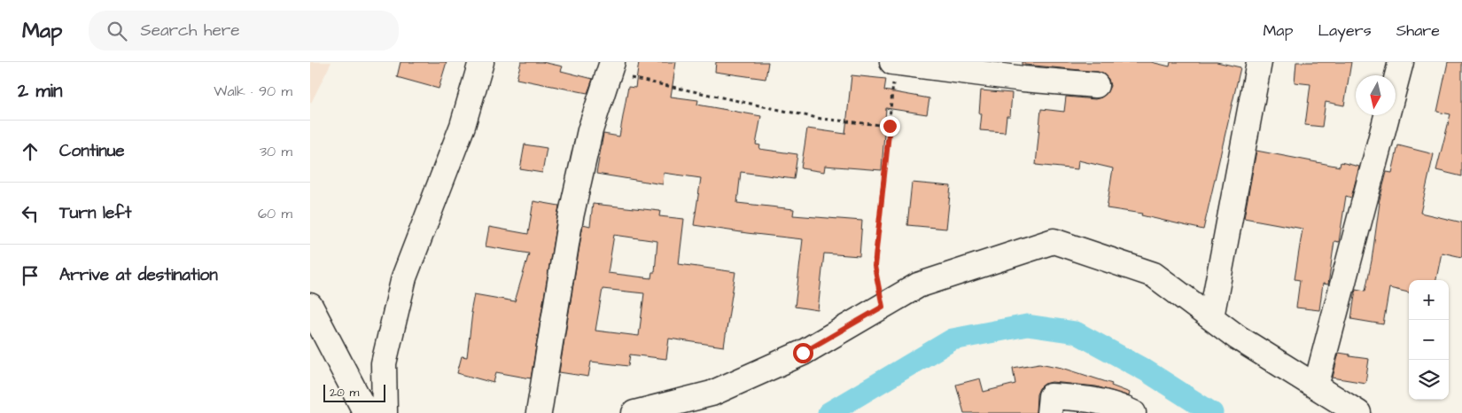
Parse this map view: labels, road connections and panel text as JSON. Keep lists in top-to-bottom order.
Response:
{
  "scale_bar": "20 m",
  "north": "bottom",
  "page": {
    "header": "Map",
    "search": "Search here",
    "nav": ["Map", "Layers", "Share"],
    "heading": ["2 min", "Walk · 90 m"],
    "list": [
      ["Continue", "30 m"],
      ["Turn left", "60 m"],
      "Arrive at destination"
    ],
    "map_buttons": ["+", "−"],
    "scale": "20 m"
  }
}
